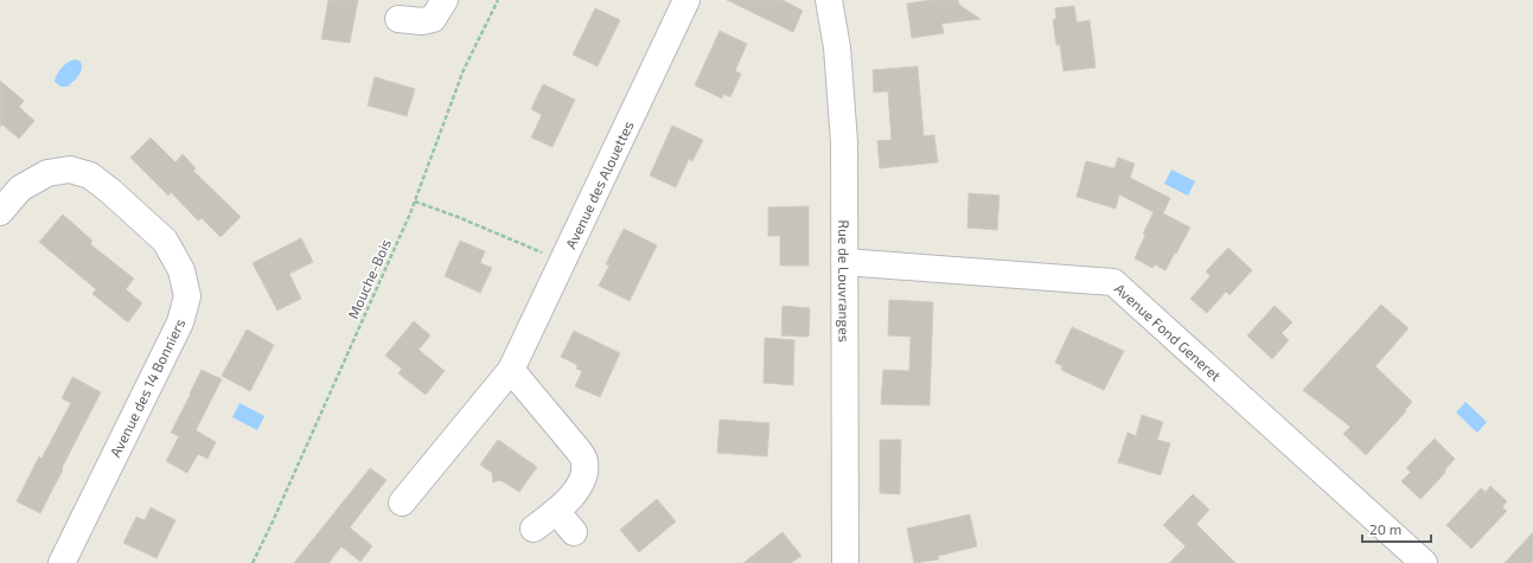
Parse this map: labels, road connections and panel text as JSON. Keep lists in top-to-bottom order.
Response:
{
  "streets": {
    "street": [
      "Avenue des Alouettes",
      "Rue de Louvranges",
      "Avenue Fond Generet",
      "Avenue des 14 Bonniers"
    ],
    "path": ["Mouche-Bois"]
  },
  "crossings": [
    ["Rue de Louvranges", "Avenue Fond Generet"]
  ],
  "scale_bar": "20 m"
}
